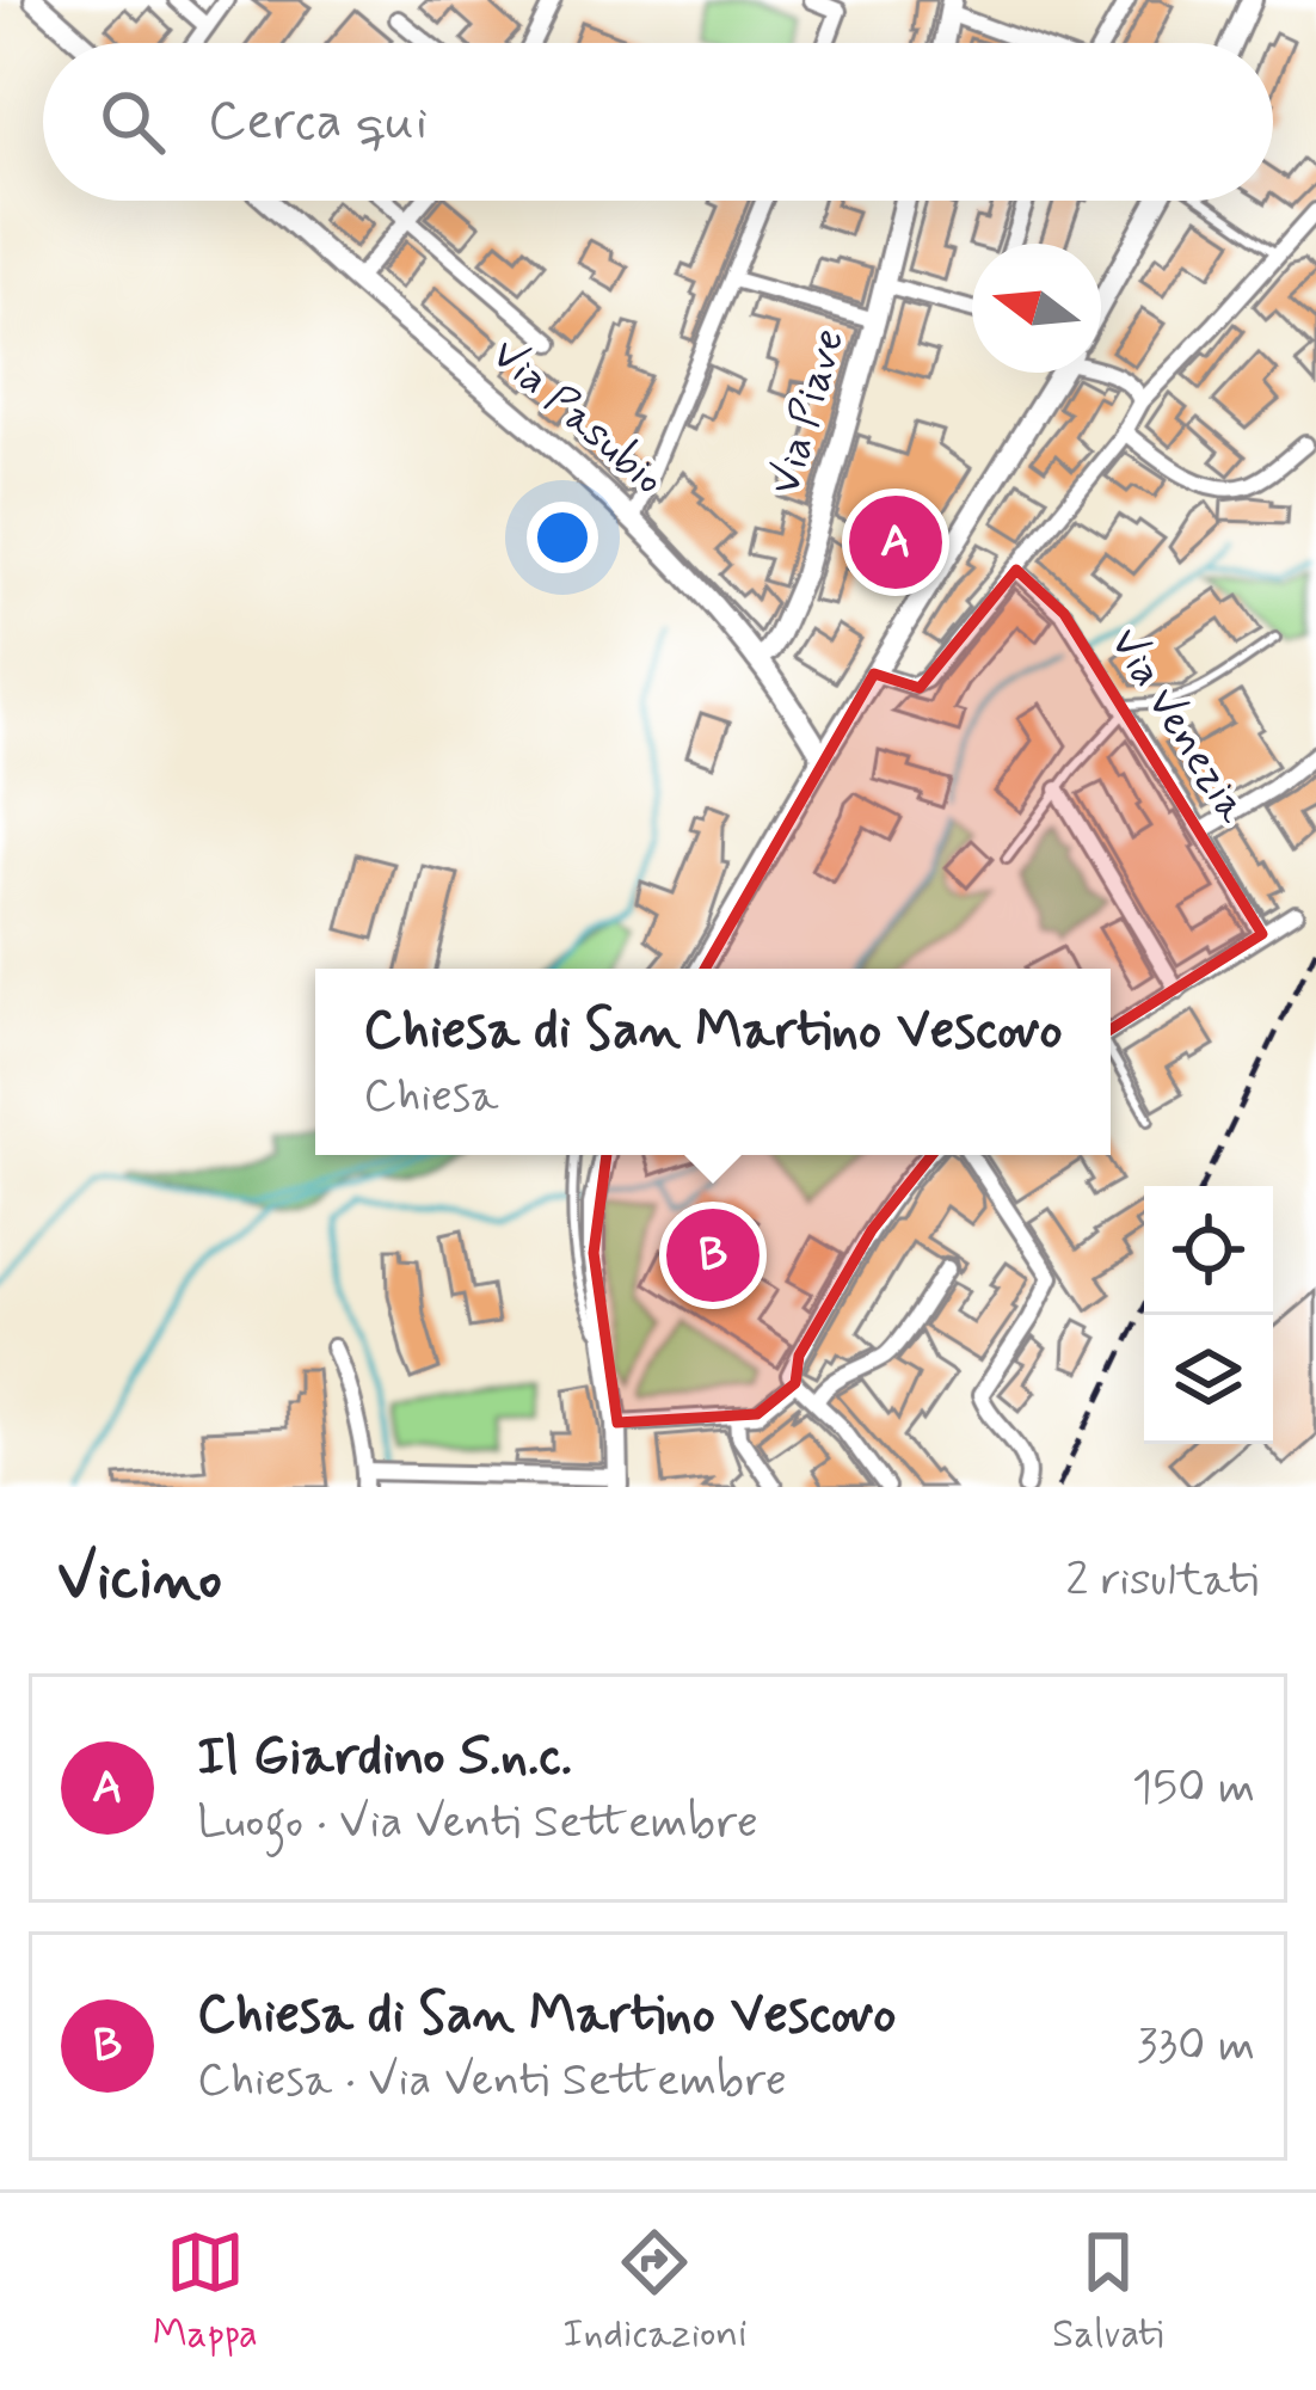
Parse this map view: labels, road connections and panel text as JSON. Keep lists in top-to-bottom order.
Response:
{
  "streets": {
    "street": ["Via Piave", "Via Pasubio", "Via Venezia"]
  },
  "crossings": [
    ["Via Piave", "Via Pasubio"]
  ],
  "north": "left",
  "page": {
    "search": "Cerca qui",
    "pins": ["A", "B"],
    "popup": ["Chiesa di San Martino Vescovo", "Chiesa"],
    "heading": ["Vicino", "2 risultati"],
    "list": [
      {
        "mark": "A",
        "name": "Il Giardino S.n.c.",
        "note": "Luogo · Via Venti Settembre",
        "value": "150 m"
      },
      {
        "mark": "B",
        "name": "Chiesa di San Martino Vescovo",
        "note": "Chiesa · Via Venti Settembre",
        "value": "330 m"
      }
    ],
    "nav": ["Mappa", "Indicazioni", "Salvati"]
  }
}
